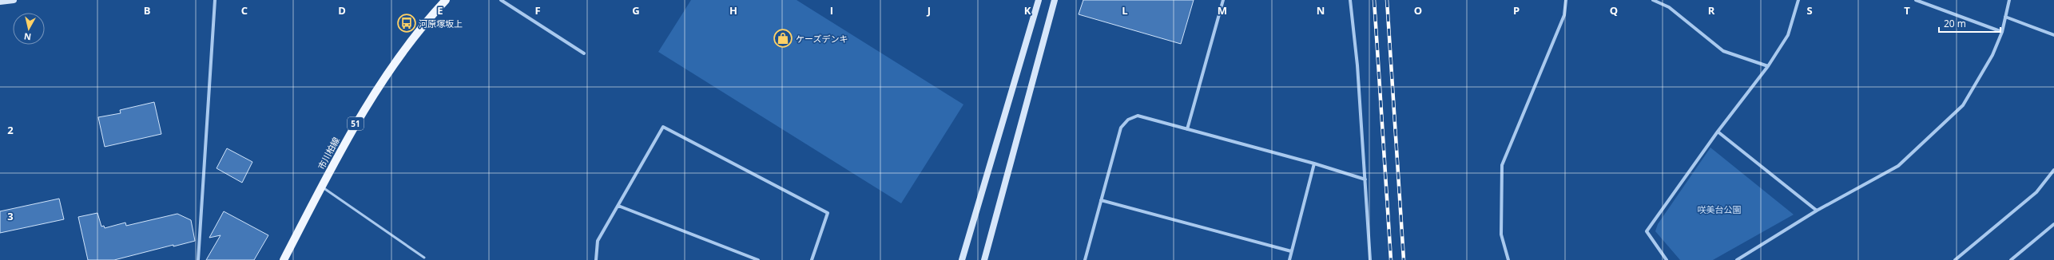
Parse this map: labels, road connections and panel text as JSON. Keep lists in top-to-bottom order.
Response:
{
  "streets": {
    "main road": ["51", "市川柏線"]
  },
  "parks": ["咲美台公園"],
  "places": {
    "bus stop": ["河原塚坂上"],
    "shop": ["ケーズデンキ"]
  },
  "scale_bar": "20 m",
  "north": "bottom",
  "grid": {
    "columns": [
      "B",
      "C",
      "D",
      "E",
      "F",
      "G",
      "H",
      "I",
      "J",
      "K",
      "L",
      "M",
      "N",
      "O",
      "P",
      "Q",
      "R",
      "S",
      "T"
    ],
    "rows": ["2", "3"]
  }
}
